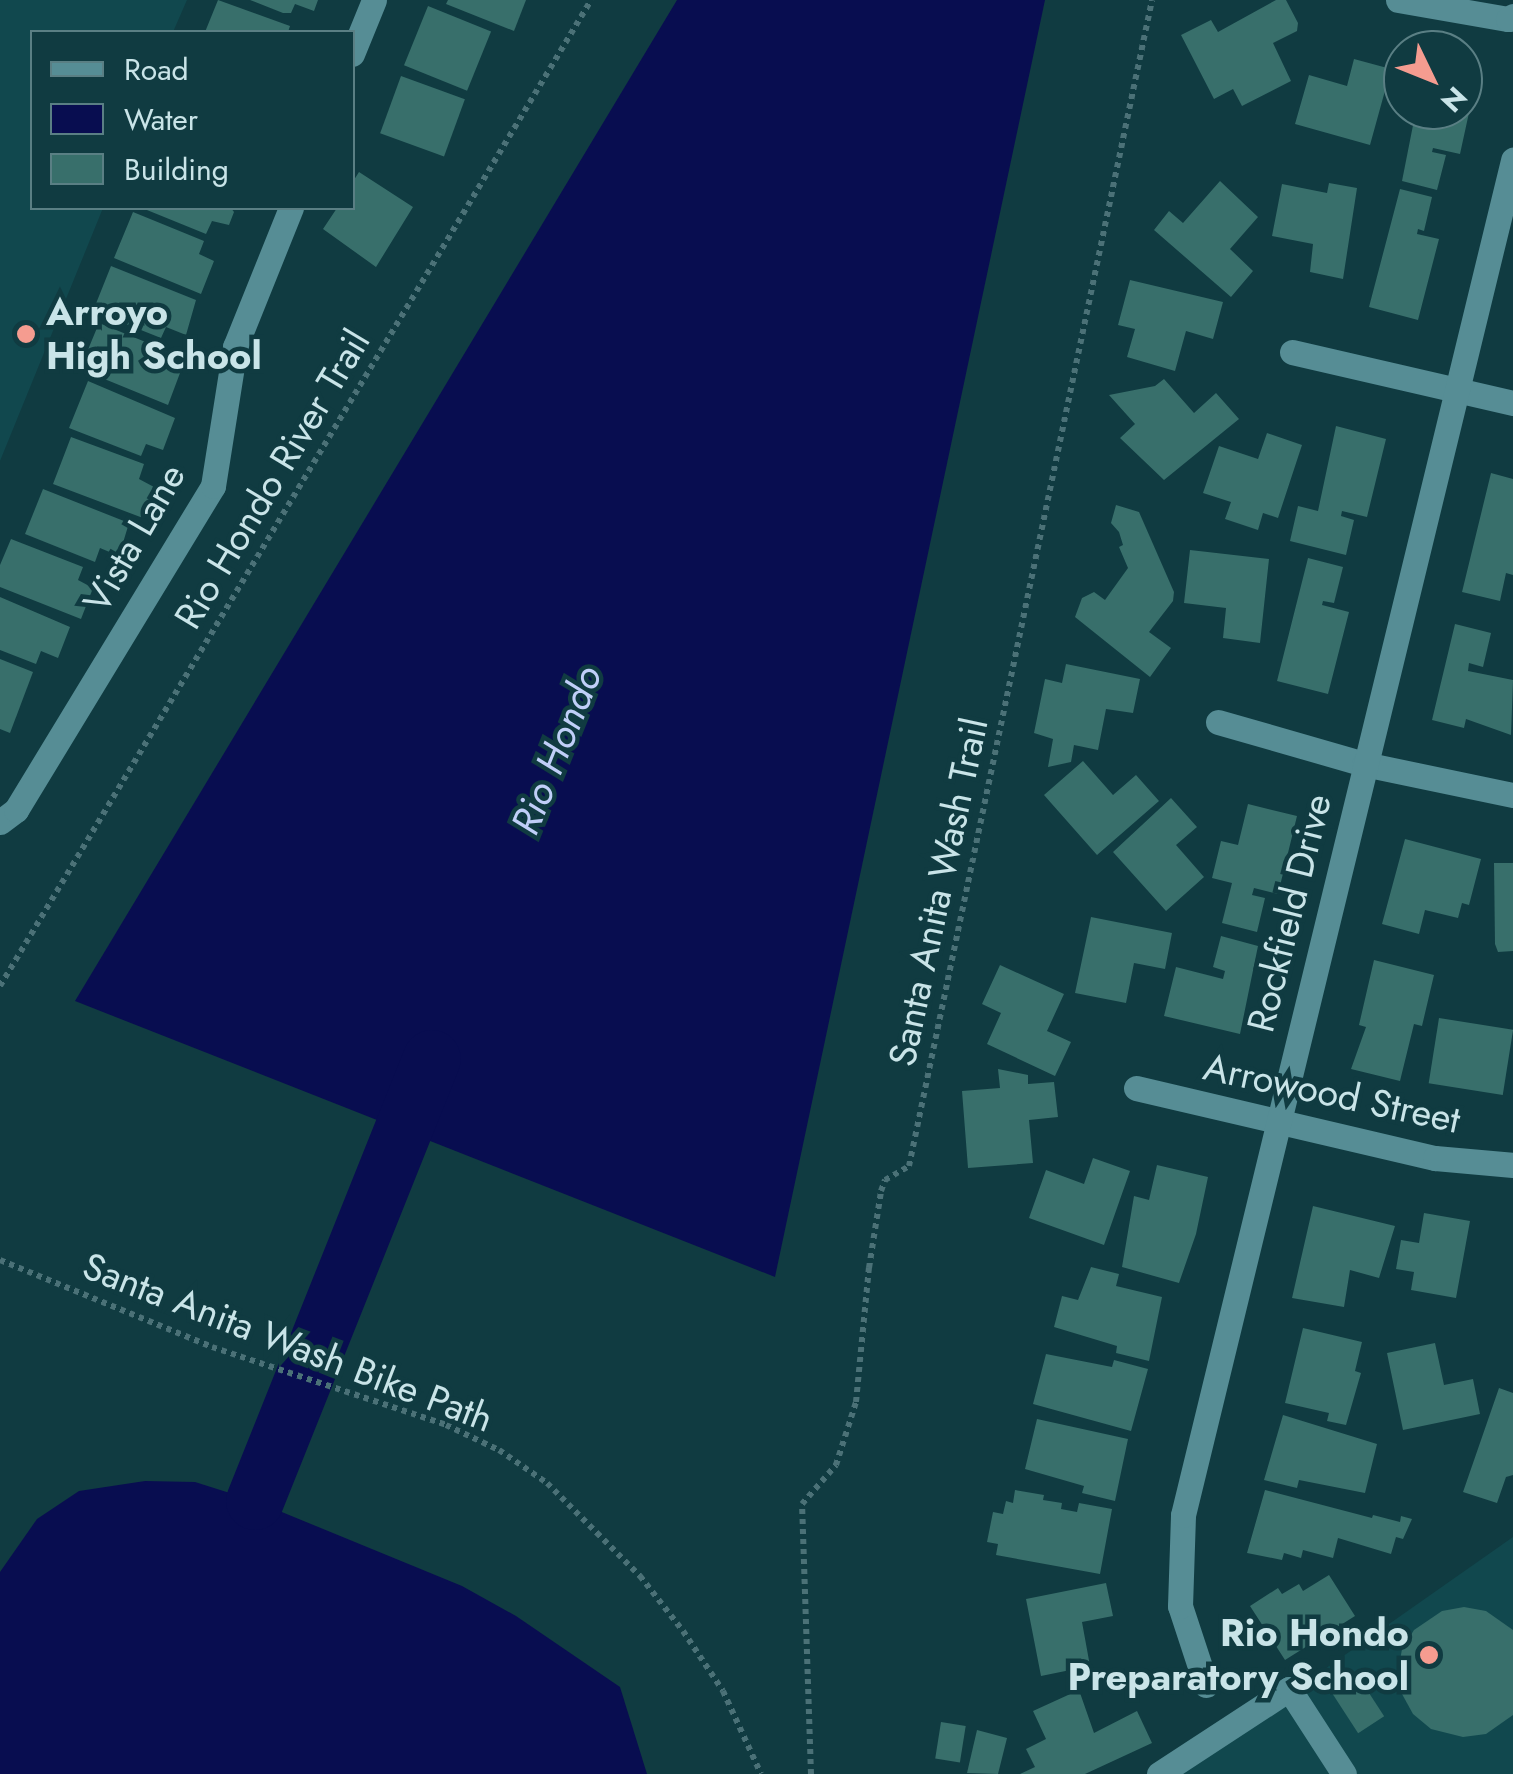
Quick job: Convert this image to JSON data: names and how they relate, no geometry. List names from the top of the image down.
{
  "streets": {
    "street": ["Vista Lane", "Rockfield Drive", "Arrowood Street"],
    "path": ["Rio Hondo River Trail", "Santa Anita Wash Trail", "Santa Anita Wash Bike Path"]
  },
  "crossings": [
    ["Rockfield Drive", "Arrowood Street"]
  ],
  "water": ["Rio Hondo"],
  "places": ["Arroyo High School", "Rio Hondo Preparatory School"],
  "legend": ["Road", "Water", "Building"],
  "north": "bottom right"
}
